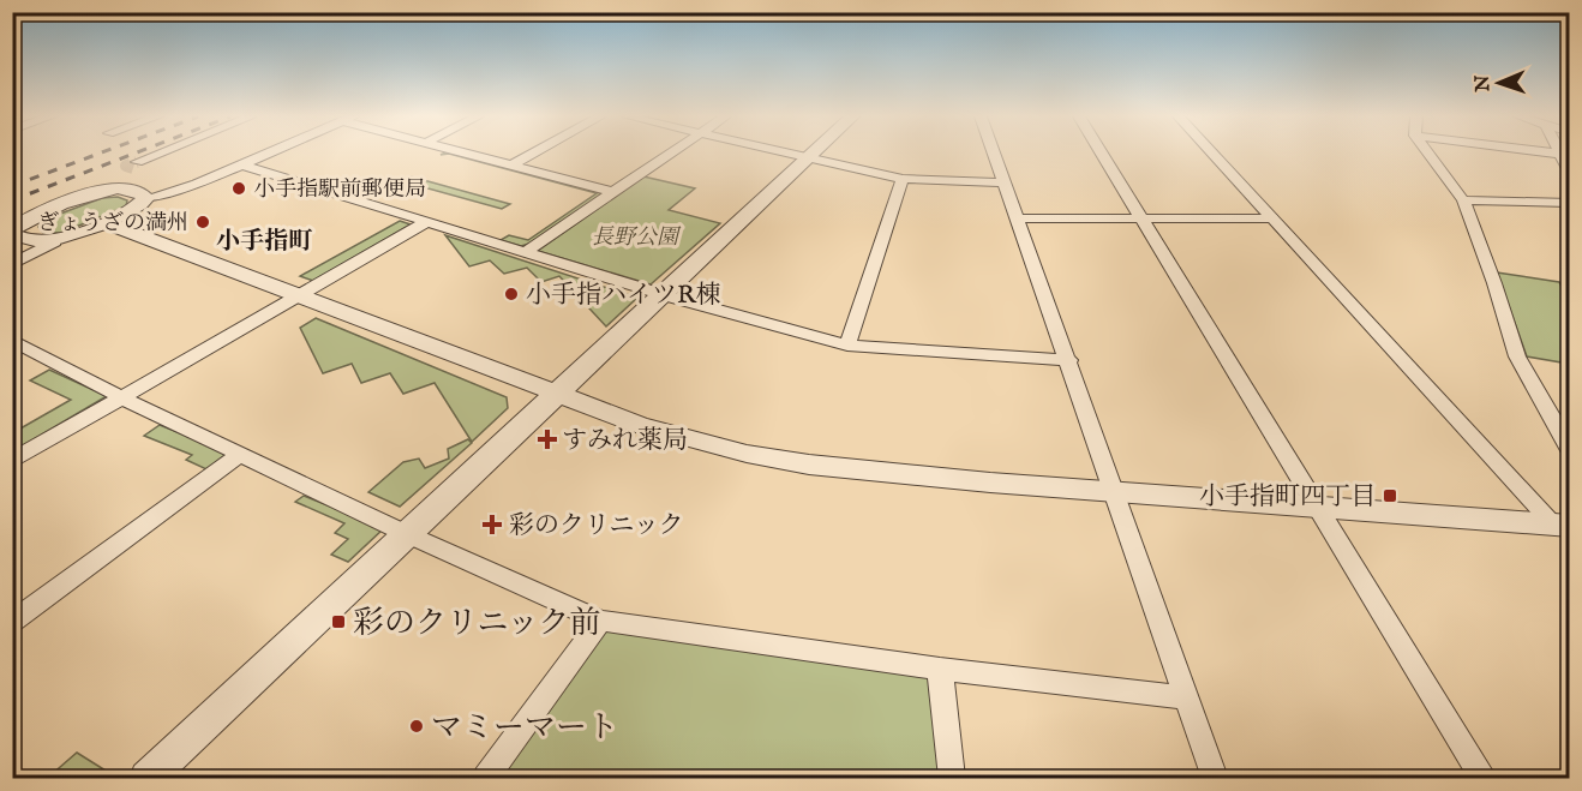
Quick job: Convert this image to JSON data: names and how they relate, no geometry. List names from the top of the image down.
{
  "districts": ["小手指町"],
  "parks": ["長野公園"],
  "places": {
    "other": [
      "小手指駅前郵便局",
      "ぎょうざの満州",
      "小手指ハイツR棟",
      "マミーマート"
    ],
    "health": ["すみれ薬局", "彩のクリニック"],
    "transit": ["小手指町四丁目", "彩のクリニック前"]
  },
  "north": "left"
}
